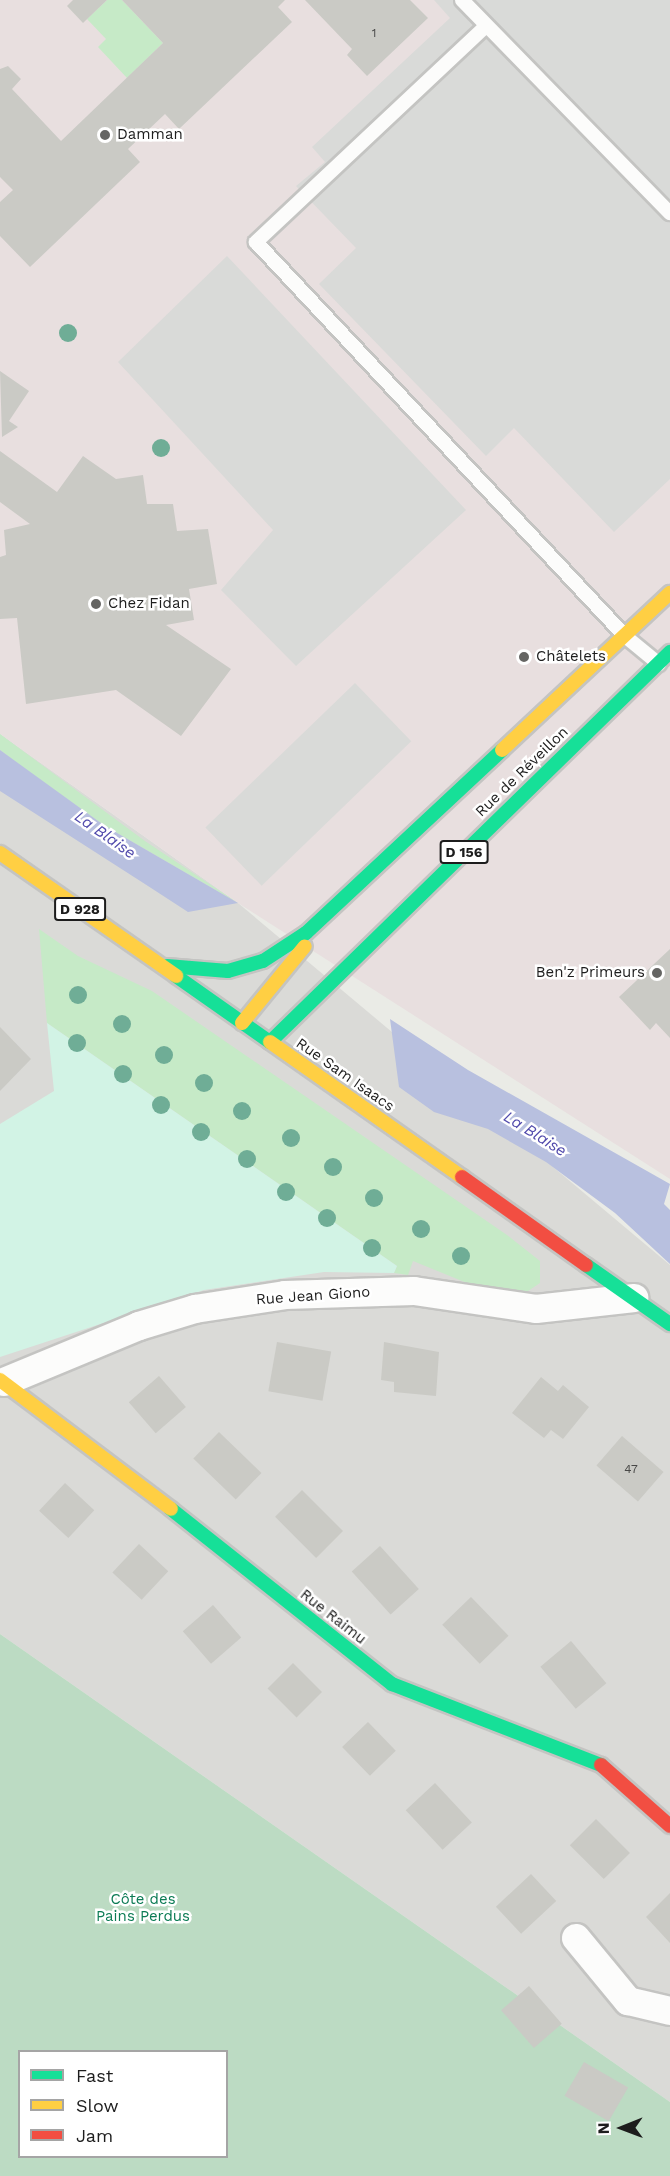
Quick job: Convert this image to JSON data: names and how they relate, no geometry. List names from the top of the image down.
{
  "streets": {
    "main road": [
      "Rue de Réveillon",
      "D 156",
      "D 928",
      "Rue Sam Isaacs",
      "Rue Raimu"
    ],
    "street": ["Rue Jean Giono"]
  },
  "crossings": [
    ["Rue de Réveillon", "Rue Sam Isaacs"],
    ["Rue Sam Isaacs", "Rue Jean Giono"],
    ["Rue Jean Giono", "Rue Raimu"]
  ],
  "water": ["La Blaise"],
  "parks": ["Côte des Pains Perdus"],
  "places": [
    "Damman",
    "Chez Fidan",
    "Châtelets",
    "Ben'z Primeurs"
  ],
  "house_numbers": ["1", "47"],
  "legend": ["Fast", "Slow", "Jam"],
  "north": "left"
}
